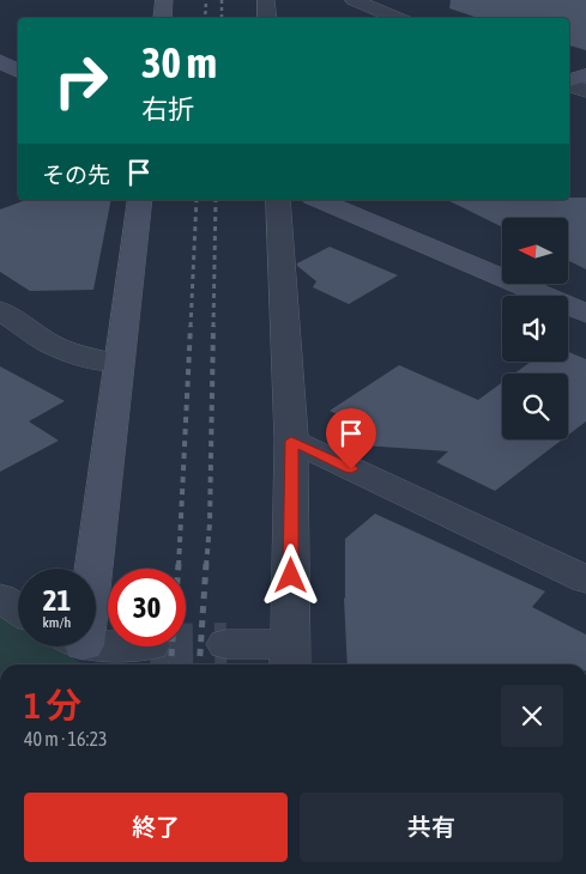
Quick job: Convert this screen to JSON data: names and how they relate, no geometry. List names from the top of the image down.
{
  "north": "left",
  "page": {
    "turn": ["30 m", "右折"],
    "then": "その先",
    "speed": "21 km/h",
    "limit": "30",
    "heading": ["1 分", "40 m · 16:23"],
    "buttons": ["終了", "共有"]
  }
}
